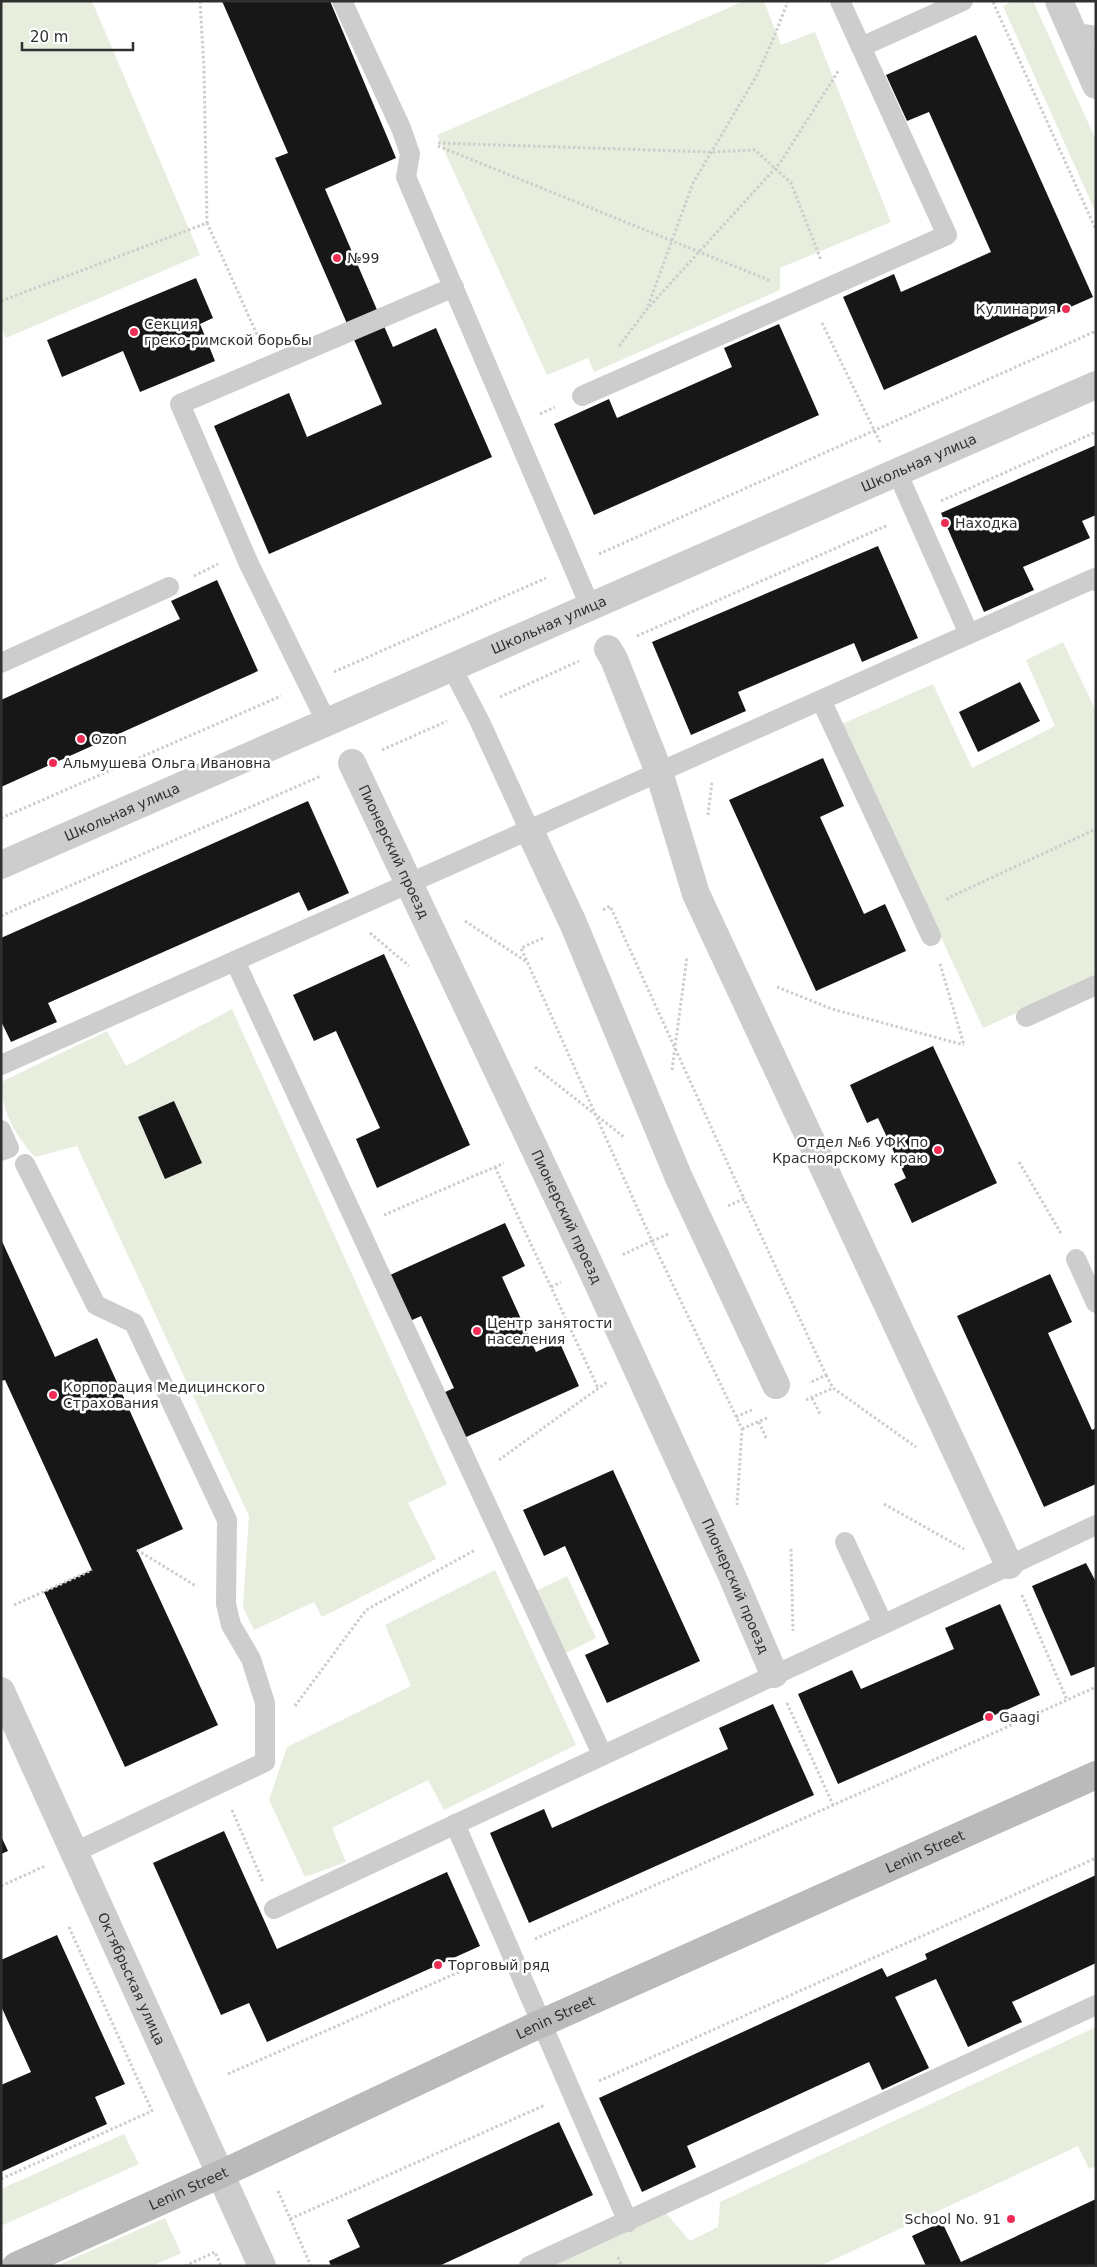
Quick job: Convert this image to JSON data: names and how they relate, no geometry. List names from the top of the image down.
{
  "streets": {
    "main road": ["Lenin Street"],
    "street": ["Школьная улица", "Пионерский проезд", "Октябрьская улица"]
  },
  "crossings": [
    ["Lenin Street", "Октябрьская улица"]
  ],
  "places": [
    "№99",
    "Кулинария",
    "Секция греко-римской борьбы",
    "Находка",
    "Ozon",
    "Альмушева Ольга Ивановна",
    "Отдел №6 УФК по Красноярскому краю",
    "Центр занятости населения",
    "Корпорация Медицинского Cтрахования",
    "Gaagi",
    "Торговый ряд",
    "School No. 91"
  ],
  "scale_bar": "20 m"
}
